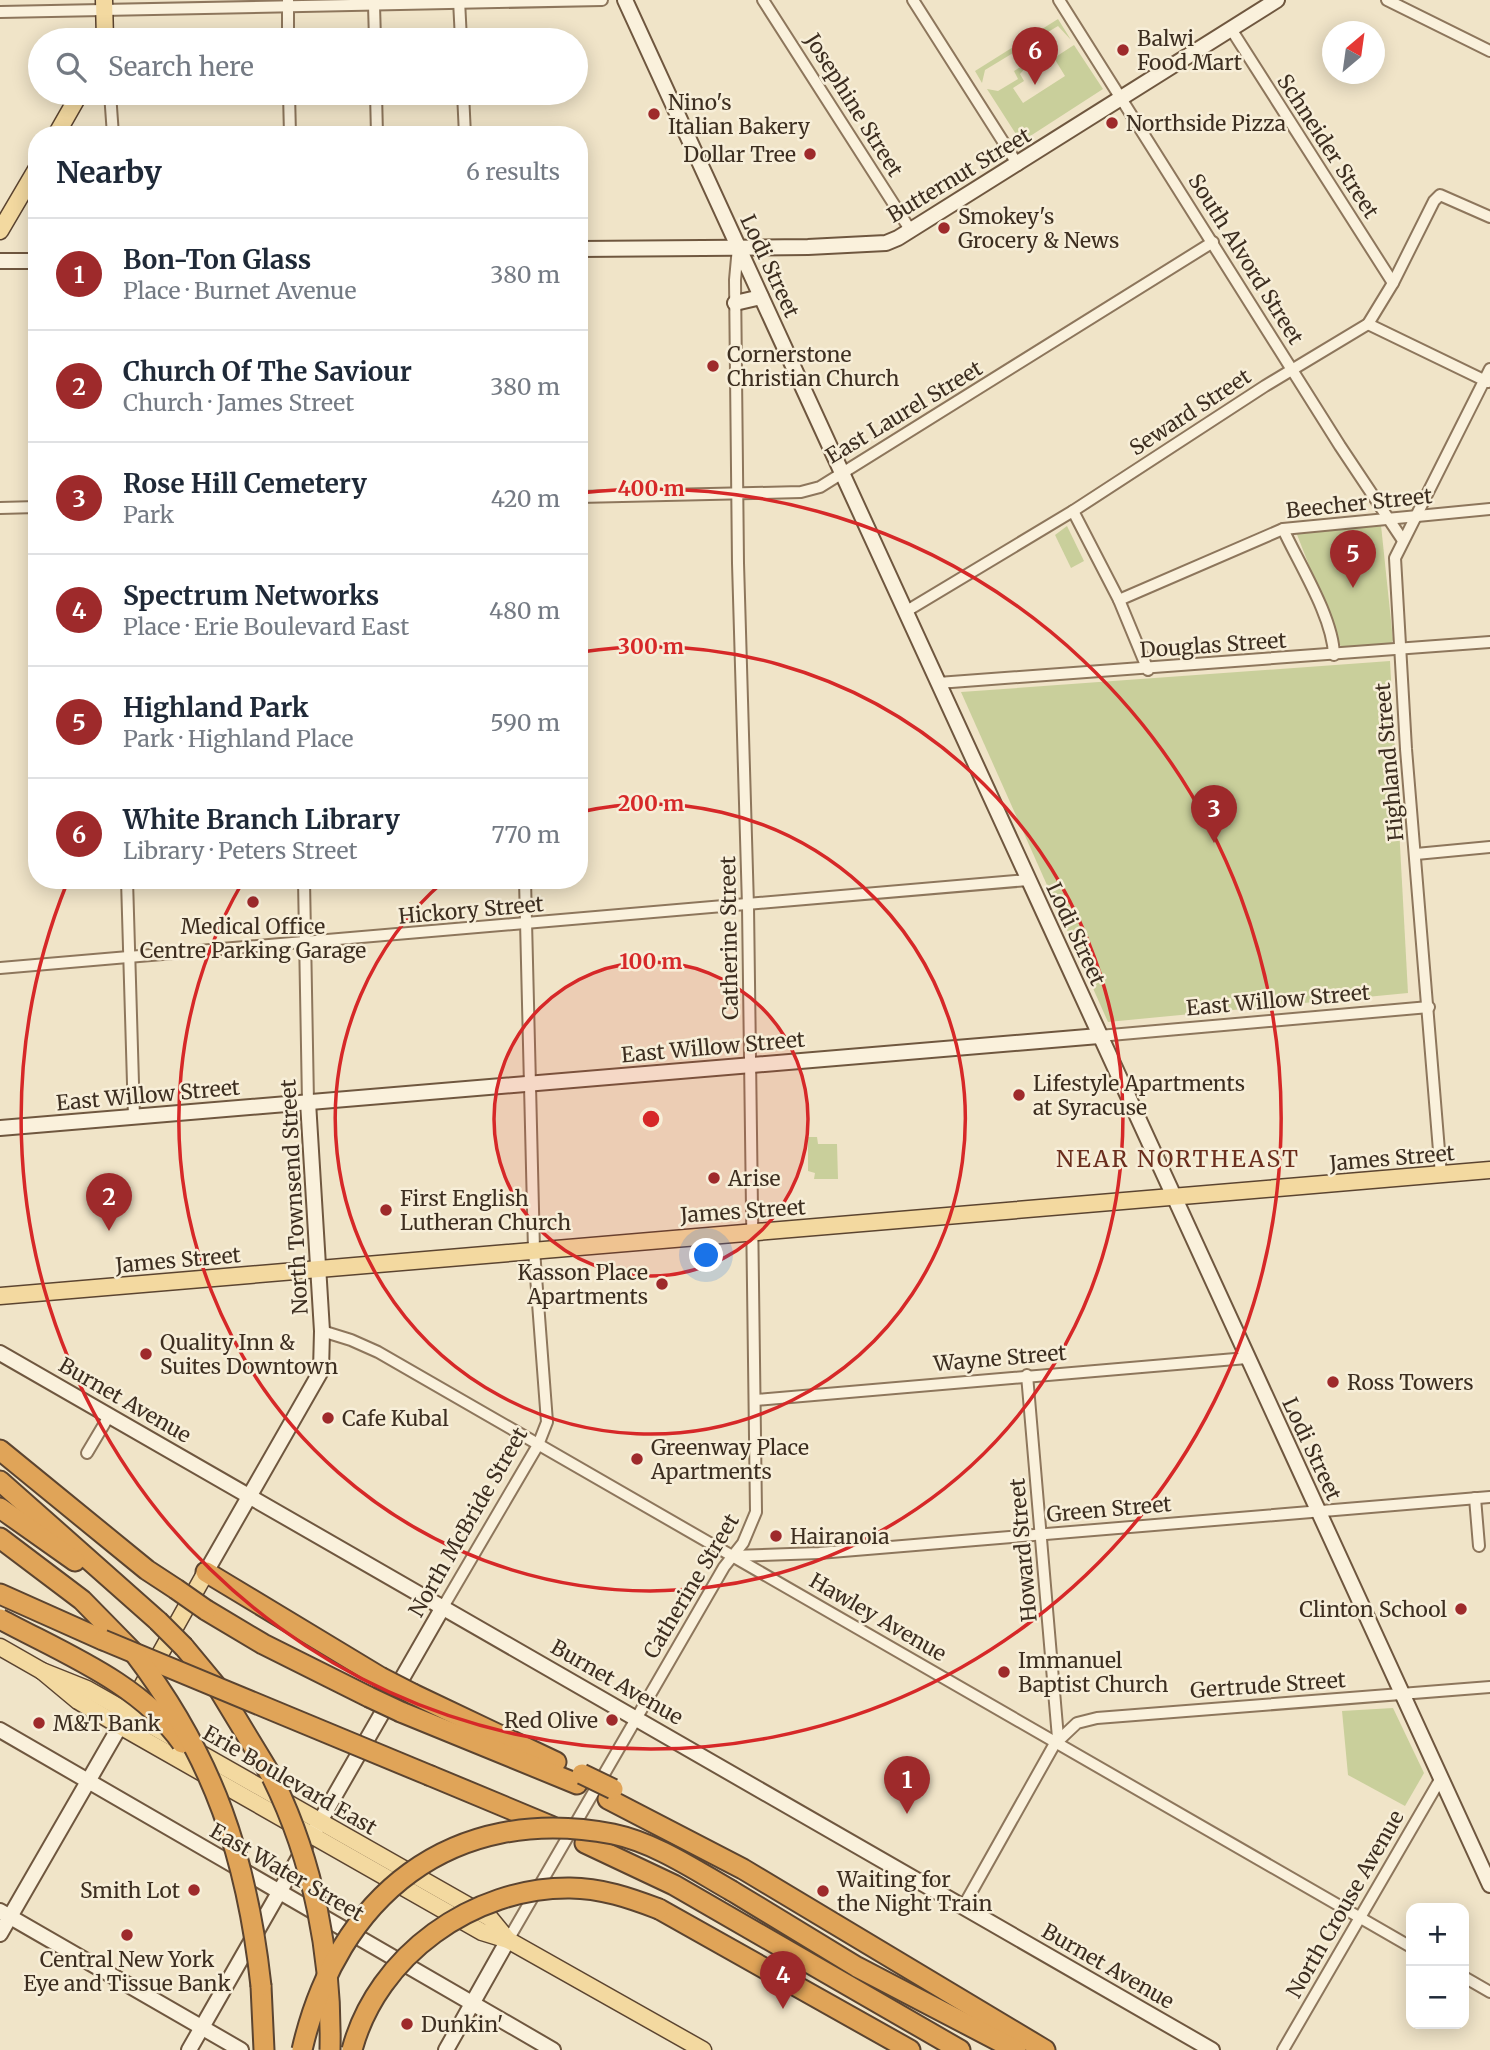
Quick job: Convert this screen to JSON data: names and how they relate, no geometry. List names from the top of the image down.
{
  "streets": {
    "main road": ["James Street", "North Townsend Street", "Erie Boulevard East"],
    "street": [
      "Josephine Street",
      "Schneider Street",
      "Butternut Street",
      "South Alvord Street",
      "Lodi Street",
      "East Laurel Street",
      "Seward Street",
      "Beecher Street",
      "Douglas Street",
      "Highland Street",
      "Hickory Street",
      "Catherine Street",
      "East Willow Street",
      "Wayne Street",
      "Burnet Avenue",
      "Green Street",
      "North McBride Street",
      "Howard Street",
      "Hawley Avenue",
      "Gertrude Street",
      "East Water Street",
      "North Crouse Avenue"
    ]
  },
  "crossings": [
    ["Josephine Street", "Butternut Street"],
    ["Schneider Street", "Butternut Street"],
    ["Schneider Street", "Seward Street"],
    ["Butternut Street", "South Alvord Street"],
    ["Butternut Street", "Lodi Street"],
    ["Butternut Street", "Catherine Street"],
    ["South Alvord Street", "East Laurel Street"],
    ["South Alvord Street", "Seward Street"],
    ["South Alvord Street", "Beecher Street"],
    ["South Alvord Street", "Highland Street"],
    ["Lodi Street", "East Laurel Street"],
    ["Lodi Street", "Seward Street"],
    ["Lodi Street", "Douglas Street"],
    ["Lodi Street", "Hickory Street"],
    ["Lodi Street", "Catherine Street"],
    ["Lodi Street", "East Willow Street"],
    ["Lodi Street", "James Street"],
    ["Lodi Street", "Wayne Street"],
    ["Lodi Street", "Green Street"],
    ["Lodi Street", "Gertrude Street"],
    ["Lodi Street", "North Crouse Avenue"],
    ["East Laurel Street", "Catherine Street"],
    ["Beecher Street", "Highland Street"],
    ["Douglas Street", "Highland Street"],
    ["Highland Street", "East Willow Street"],
    ["Highland Street", "James Street"],
    ["Hickory Street", "Catherine Street"],
    ["Hickory Street", "North Townsend Street"],
    ["Hickory Street", "North McBride Street"],
    ["Catherine Street", "East Willow Street"],
    ["Catherine Street", "James Street"],
    ["Catherine Street", "Wayne Street"],
    ["Catherine Street", "Burnet Avenue"],
    ["Catherine Street", "Green Street"],
    ["Catherine Street", "Hawley Avenue"],
    ["Catherine Street", "Erie Boulevard East"],
    ["East Willow Street", "North Townsend Street"],
    ["East Willow Street", "North McBride Street"],
    ["James Street", "North Townsend Street"],
    ["James Street", "North McBride Street"],
    ["North Townsend Street", "Burnet Avenue"],
    ["North Townsend Street", "Hawley Avenue"],
    ["North Townsend Street", "Erie Boulevard East"],
    ["Wayne Street", "Howard Street"],
    ["Burnet Avenue", "North McBride Street"],
    ["Green Street", "Howard Street"],
    ["Green Street", "Hawley Avenue"],
    ["North McBride Street", "Hawley Avenue"],
    ["North McBride Street", "Erie Boulevard East"],
    ["North McBride Street", "East Water Street"],
    ["Howard Street", "Hawley Avenue"],
    ["Howard Street", "Gertrude Street"],
    ["Hawley Avenue", "Gertrude Street"],
    ["Hawley Avenue", "North Crouse Avenue"]
  ],
  "districts": ["NEAR NORTHEAST"],
  "places": [
    "Balwi Food Mart",
    "Nino's Italian Bakery",
    "Northside Pizza",
    "Dollar Tree",
    "Smokey's Grocery & News",
    "Cornerstone Christian Church",
    "Medical Office Centre Parking Garage",
    "Lifestyle Apartments at Syracuse",
    "Arise",
    "First English Lutheran Church",
    "Kasson Place Apartments",
    "Quality Inn & Suites Downtown",
    "Ross Towers",
    "Cafe Kubal",
    "Greenway Place Apartments",
    "Hairanoia",
    "Clinton School",
    "Immanuel Baptist Church",
    "Red Olive",
    "M&T Bank",
    "Smith Lot",
    "Waiting for the Night Train",
    "Central New York Eye and Tissue Bank",
    "Dunkin'"
  ],
  "north": "top right",
  "page": {
    "pins": [
      "6",
      "5",
      "3",
      "2",
      "1",
      "4"
    ],
    "search": "Search here",
    "heading": ["Nearby", "6 results"],
    "list": [
      {
        "mark": "1",
        "name": "Bon-Ton Glass",
        "note": "Place · Burnet Avenue",
        "value": "380 m"
      },
      {
        "mark": "2",
        "name": "Church Of The Saviour",
        "note": "Church · James Street",
        "value": "380 m"
      },
      {
        "mark": "3",
        "name": "Rose Hill Cemetery",
        "note": "Park",
        "value": "420 m"
      },
      {
        "mark": "4",
        "name": "Spectrum Networks",
        "note": "Place · Erie Boulevard East",
        "value": "480 m"
      },
      {
        "mark": "5",
        "name": "Highland Park",
        "note": "Park · Highland Place",
        "value": "590 m"
      },
      {
        "mark": "6",
        "name": "White Branch Library",
        "note": "Library · Peters Street",
        "value": "770 m"
      }
    ],
    "map_buttons": ["+", "−"]
  },
  "rings": [
    "400 m",
    "300 m",
    "200 m",
    "100 m"
  ]
}
